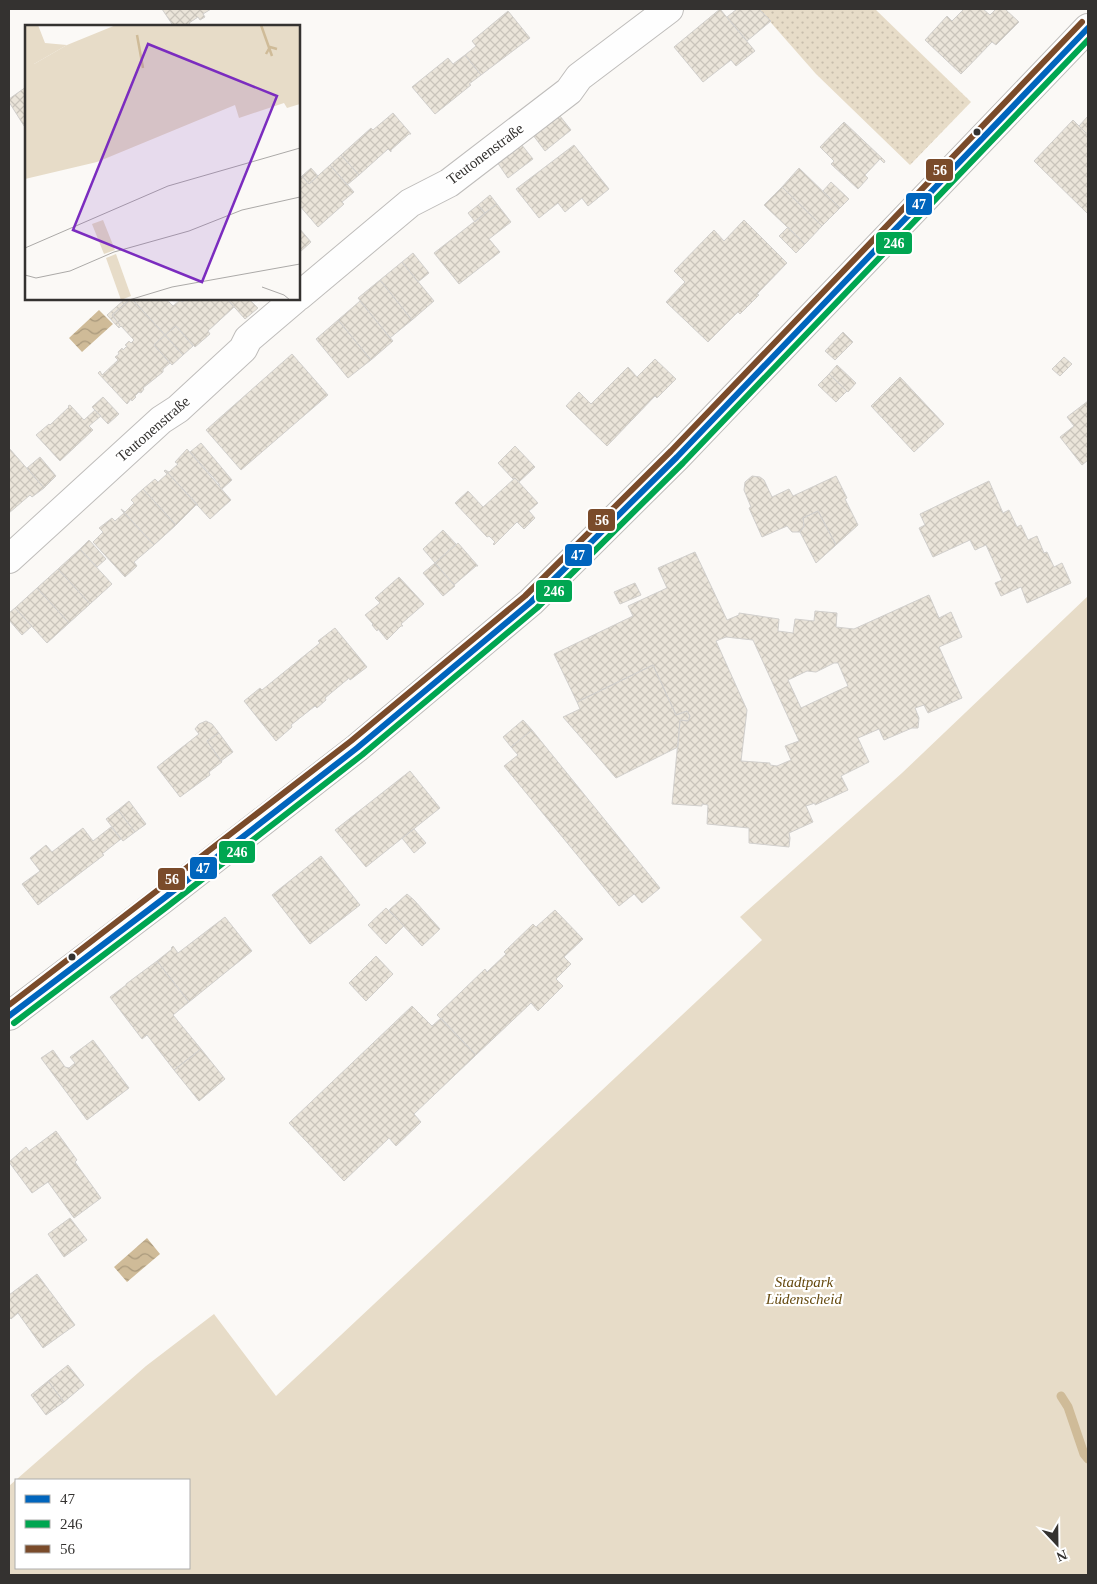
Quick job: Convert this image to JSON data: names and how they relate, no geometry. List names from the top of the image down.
{
  "streets": {
    "street": ["Teutonenstraße"]
  },
  "parks": ["Stadtpark Lüdenscheid"],
  "lines": ["transit line 56", "transit line 47", "transit line 246"],
  "legend": ["47", "246", "56"],
  "north": "bottom"
}
